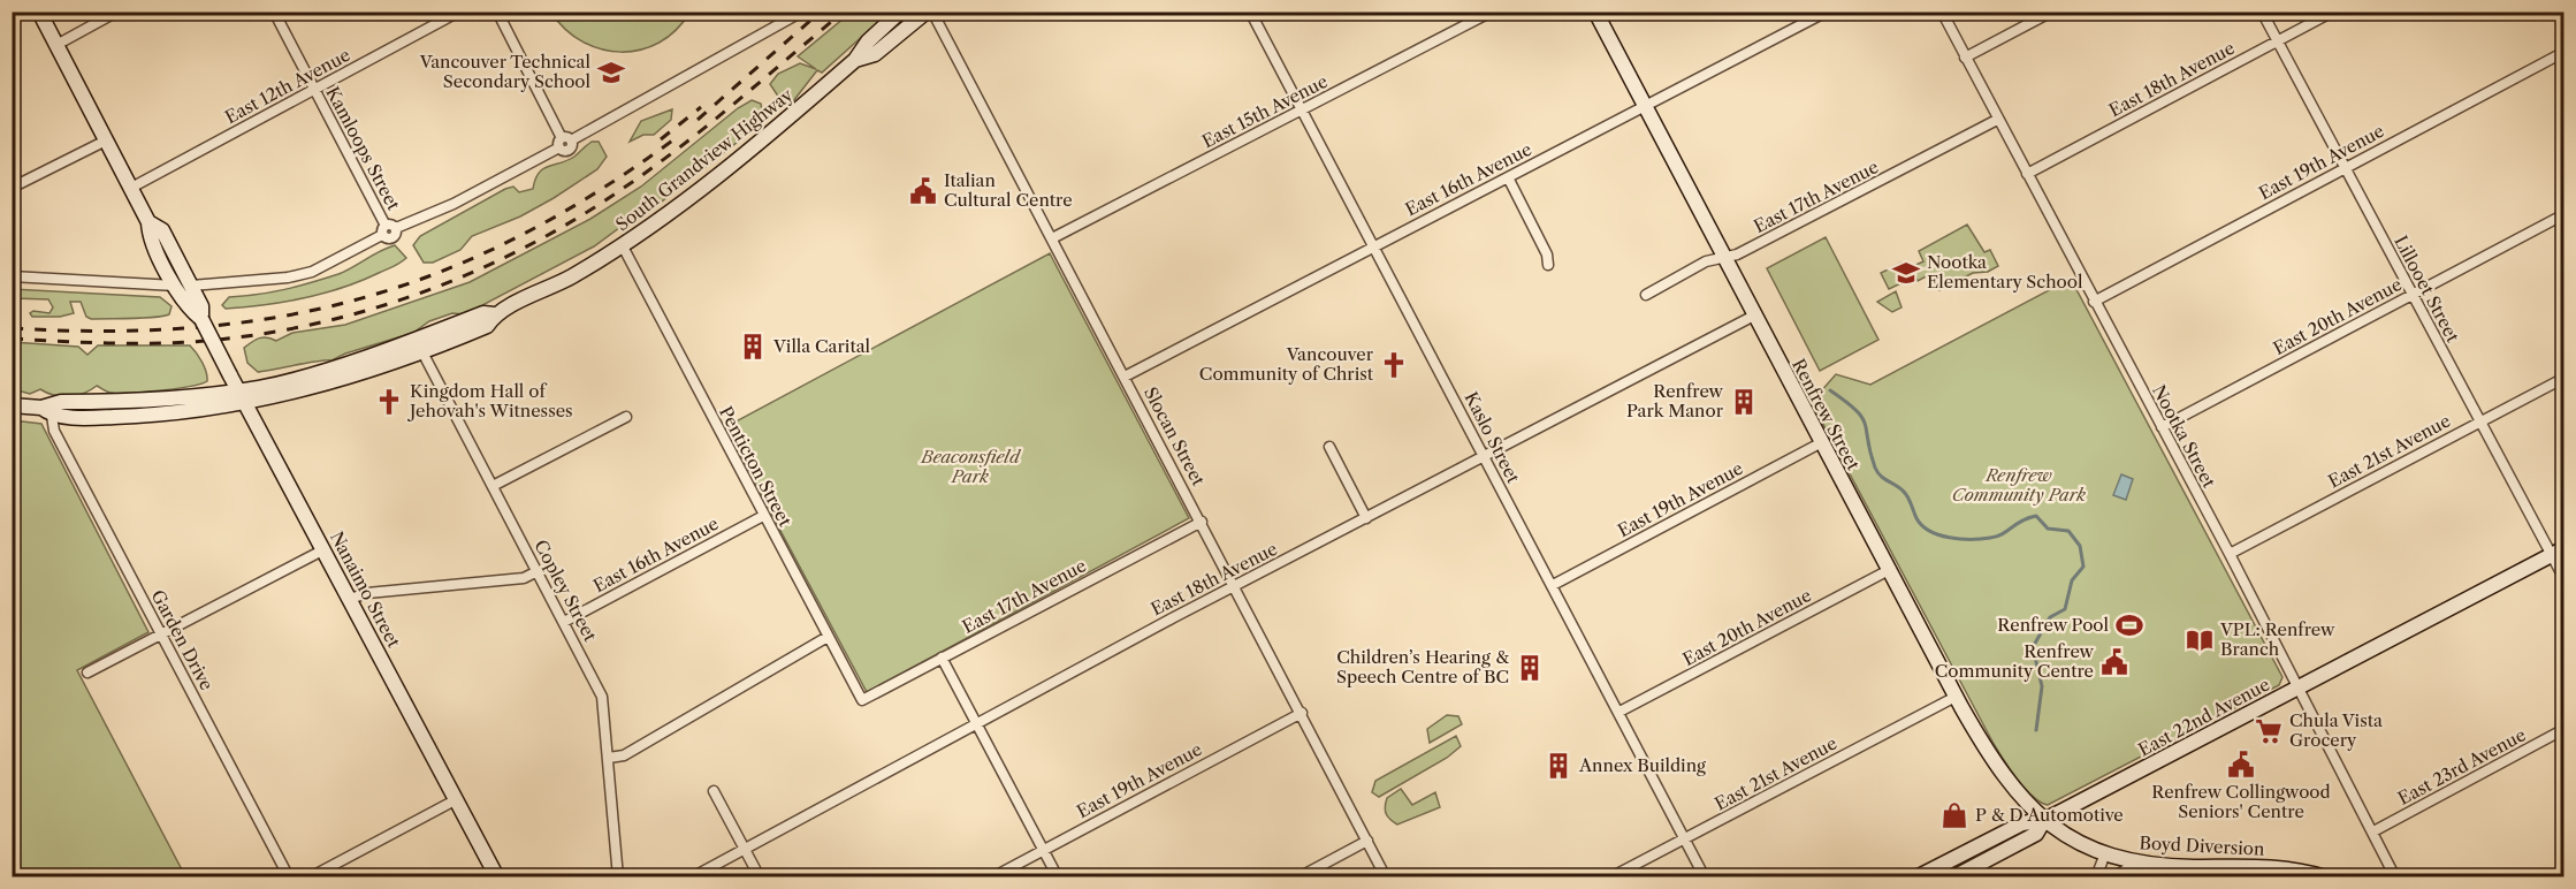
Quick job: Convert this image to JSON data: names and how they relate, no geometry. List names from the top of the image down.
{
  "streets": {
    "street": [
      "East 18th Avenue",
      "East 12th Avenue",
      "East 15th Avenue",
      "Kamloops Street",
      "South Grandview Highway",
      "East 19th Avenue",
      "East 16th Avenue",
      "East 17th Avenue",
      "Lillooet Street",
      "East 20th Avenue",
      "Renfrew Street",
      "Slocan Street",
      "Nootka Street",
      "Kaslo Street",
      "East 21st Avenue",
      "Penticton Street",
      "Nanaimo Street",
      "Copley Street",
      "Garden Drive",
      "East 22nd Avenue",
      "East 23rd Avenue",
      "Boyd Diversion"
    ]
  },
  "crossings": [
    ["East 18th Avenue", "Lillooet Street"],
    ["East 18th Avenue", "Renfrew Street"],
    ["East 18th Avenue", "Slocan Street"],
    ["East 18th Avenue", "Nootka Street"],
    ["East 18th Avenue", "Kaslo Street"],
    ["East 12th Avenue", "Kamloops Street"],
    ["East 12th Avenue", "Nanaimo Street"],
    ["East 15th Avenue", "Slocan Street"],
    ["East 15th Avenue", "Kaslo Street"],
    ["South Grandview Highway", "Penticton Street"],
    ["South Grandview Highway", "Nanaimo Street"],
    ["South Grandview Highway", "Copley Street"],
    ["South Grandview Highway", "Garden Drive"],
    ["East 19th Avenue", "Lillooet Street"],
    ["East 19th Avenue", "Renfrew Street"],
    ["East 19th Avenue", "Slocan Street"],
    ["East 19th Avenue", "Nootka Street"],
    ["East 19th Avenue", "Kaslo Street"],
    ["East 16th Avenue", "Renfrew Street"],
    ["East 16th Avenue", "Slocan Street"],
    ["East 16th Avenue", "Kaslo Street"],
    ["East 16th Avenue", "Penticton Street"],
    ["East 16th Avenue", "Copley Street"],
    ["East 17th Avenue", "Renfrew Street"],
    ["East 17th Avenue", "Slocan Street"],
    ["East 17th Avenue", "Nootka Street"],
    ["East 17th Avenue", "Penticton Street"],
    ["Lillooet Street", "East 20th Avenue"],
    ["Lillooet Street", "East 21st Avenue"],
    ["Lillooet Street", "East 22nd Avenue"],
    ["East 20th Avenue", "Renfrew Street"],
    ["East 20th Avenue", "Nootka Street"],
    ["East 20th Avenue", "Kaslo Street"],
    ["Renfrew Street", "East 21st Avenue"],
    ["Renfrew Street", "East 22nd Avenue"],
    ["Renfrew Street", "Boyd Diversion"],
    ["Nootka Street", "East 21st Avenue"],
    ["Nootka Street", "East 22nd Avenue"],
    ["Nootka Street", "East 23rd Avenue"],
    ["Kaslo Street", "East 21st Avenue"],
    ["East 22nd Avenue", "Boyd Diversion"]
  ],
  "parks": ["Beaconsfield Park", "Renfrew Community Park"],
  "places": {
    "school or university": ["Vancouver Technical Secondary School", "Nootka Elementary School"],
    "public building": ["Italian Cultural Centre", "Renfrew Community Centre", "Renfrew Collingwood Seniors' Centre"],
    "building": [
      "Villa Carital",
      "Renfrew Park Manor",
      "Children’s Hearing & Speech Centre of BC",
      "Annex Building"
    ],
    "church": ["Vancouver Community of Christ", "Kingdom Hall of Jehovah's Witnesses"],
    "sports": ["Renfrew Pool"],
    "library": ["VPL: Renfrew Branch"],
    "supermarket": ["Chula Vista Grocery"],
    "shop": ["P & D Automotive"]
  }
}
